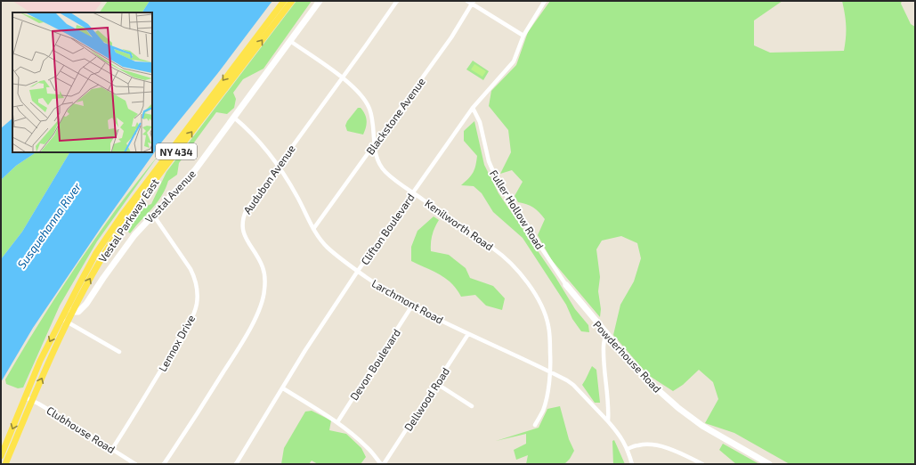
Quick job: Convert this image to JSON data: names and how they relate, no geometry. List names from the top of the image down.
{
  "streets": {
    "main road": ["NY 434", "Vestal Parkway East"],
    "street": [
      "Blackstone Avenue",
      "Audubon Avenue",
      "Vestal Avenue",
      "Fuller Hollow Road",
      "Kenilworth Road",
      "Clifton Boulevard",
      "Larchmont Road",
      "Lennox Drive",
      "Powderhouse Road",
      "Devon Boulevard",
      "Dellwood Road",
      "Clubhouse Road"
    ]
  },
  "crossings": [
    ["Blackstone Avenue", "Kenilworth Road"],
    ["Blackstone Avenue", "Larchmont Road"],
    ["Audubon Avenue", "Kenilworth Road"],
    ["Audubon Avenue", "Larchmont Road"],
    ["Vestal Avenue", "Vestal Parkway East"],
    ["Vestal Avenue", "Kenilworth Road"],
    ["Vestal Avenue", "Larchmont Road"],
    ["Vestal Avenue", "Lennox Drive"],
    ["Fuller Hollow Road", "Clifton Boulevard"],
    ["Fuller Hollow Road", "Powderhouse Road"],
    ["Vestal Parkway East", "Clubhouse Road"],
    ["Kenilworth Road", "Clifton Boulevard"],
    ["Kenilworth Road", "Larchmont Road"],
    ["Clifton Boulevard", "Larchmont Road"],
    ["Larchmont Road", "Devon Boulevard"],
    ["Larchmont Road", "Dellwood Road"],
    ["Lennox Drive", "Clubhouse Road"]
  ],
  "water": ["Susquehanna River"]
}
